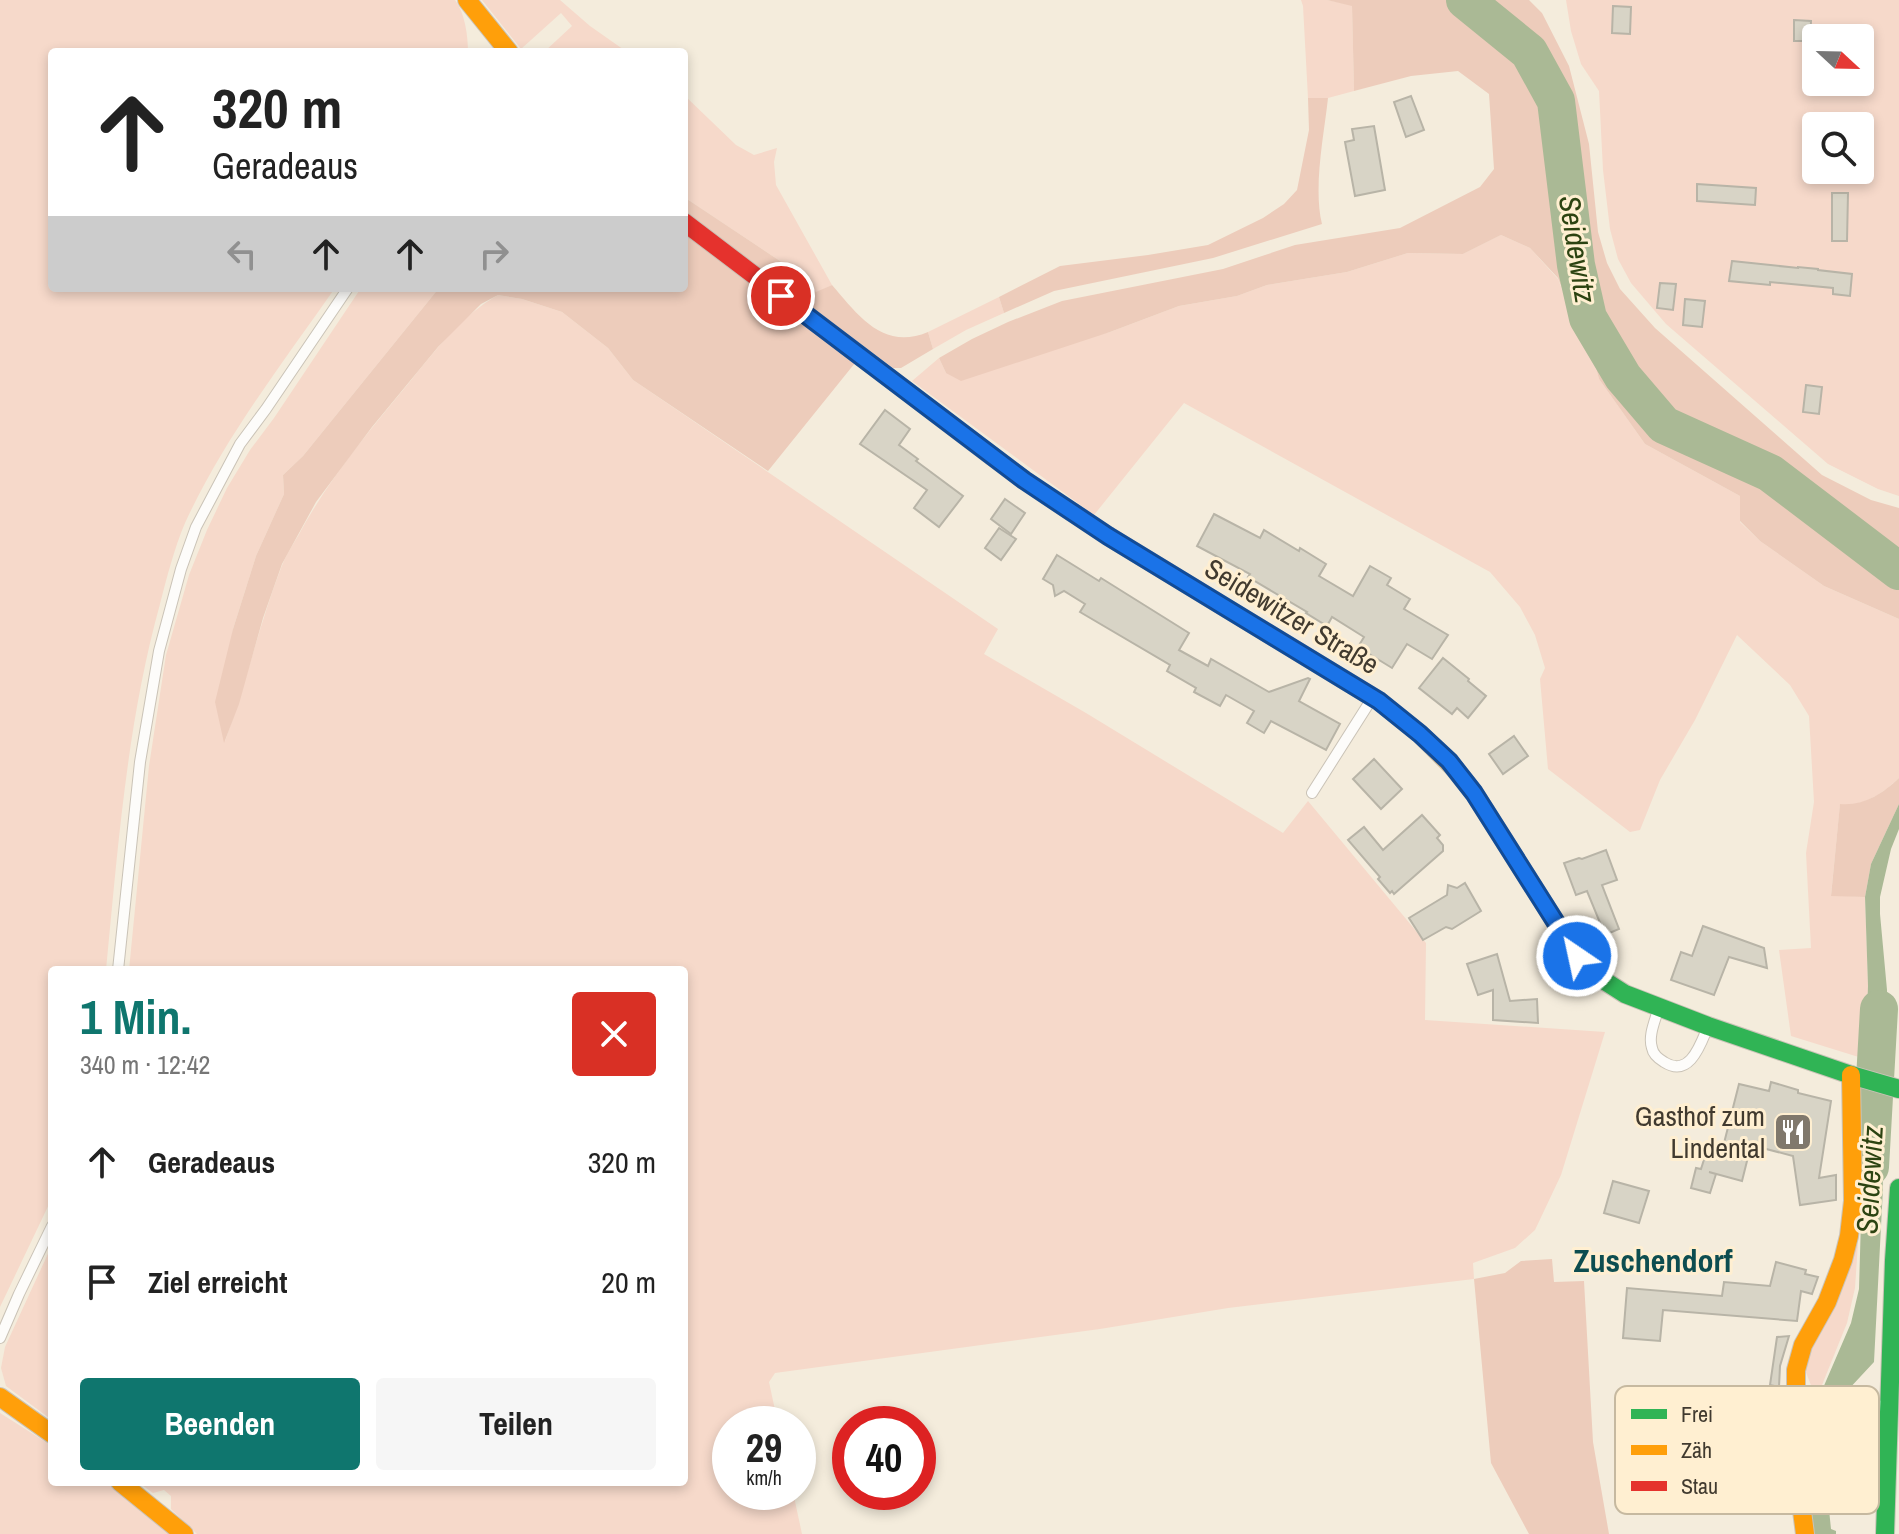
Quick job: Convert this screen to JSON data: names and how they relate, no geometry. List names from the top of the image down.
{
  "streets": {
    "street": ["Seidewitzer Straße"]
  },
  "districts": ["Zuschendorf"],
  "water": ["Seidewitz"],
  "places": {
    "restaurant": ["Gasthof zum Lindental"]
  },
  "legend": ["Frei", "Zäh", "Stau"],
  "north": "right",
  "page": {
    "turn": ["320 m", "Geradeaus"],
    "heading": ["1 Min.", "340 m · 12:42"],
    "list": [
      {
        "name": "Geradeaus",
        "value": "320 m"
      },
      {
        "name": "Ziel erreicht",
        "value": "20 m"
      }
    ],
    "buttons": ["Beenden", "Teilen"],
    "speed": "29 km/h",
    "limit": "40"
  }
}
